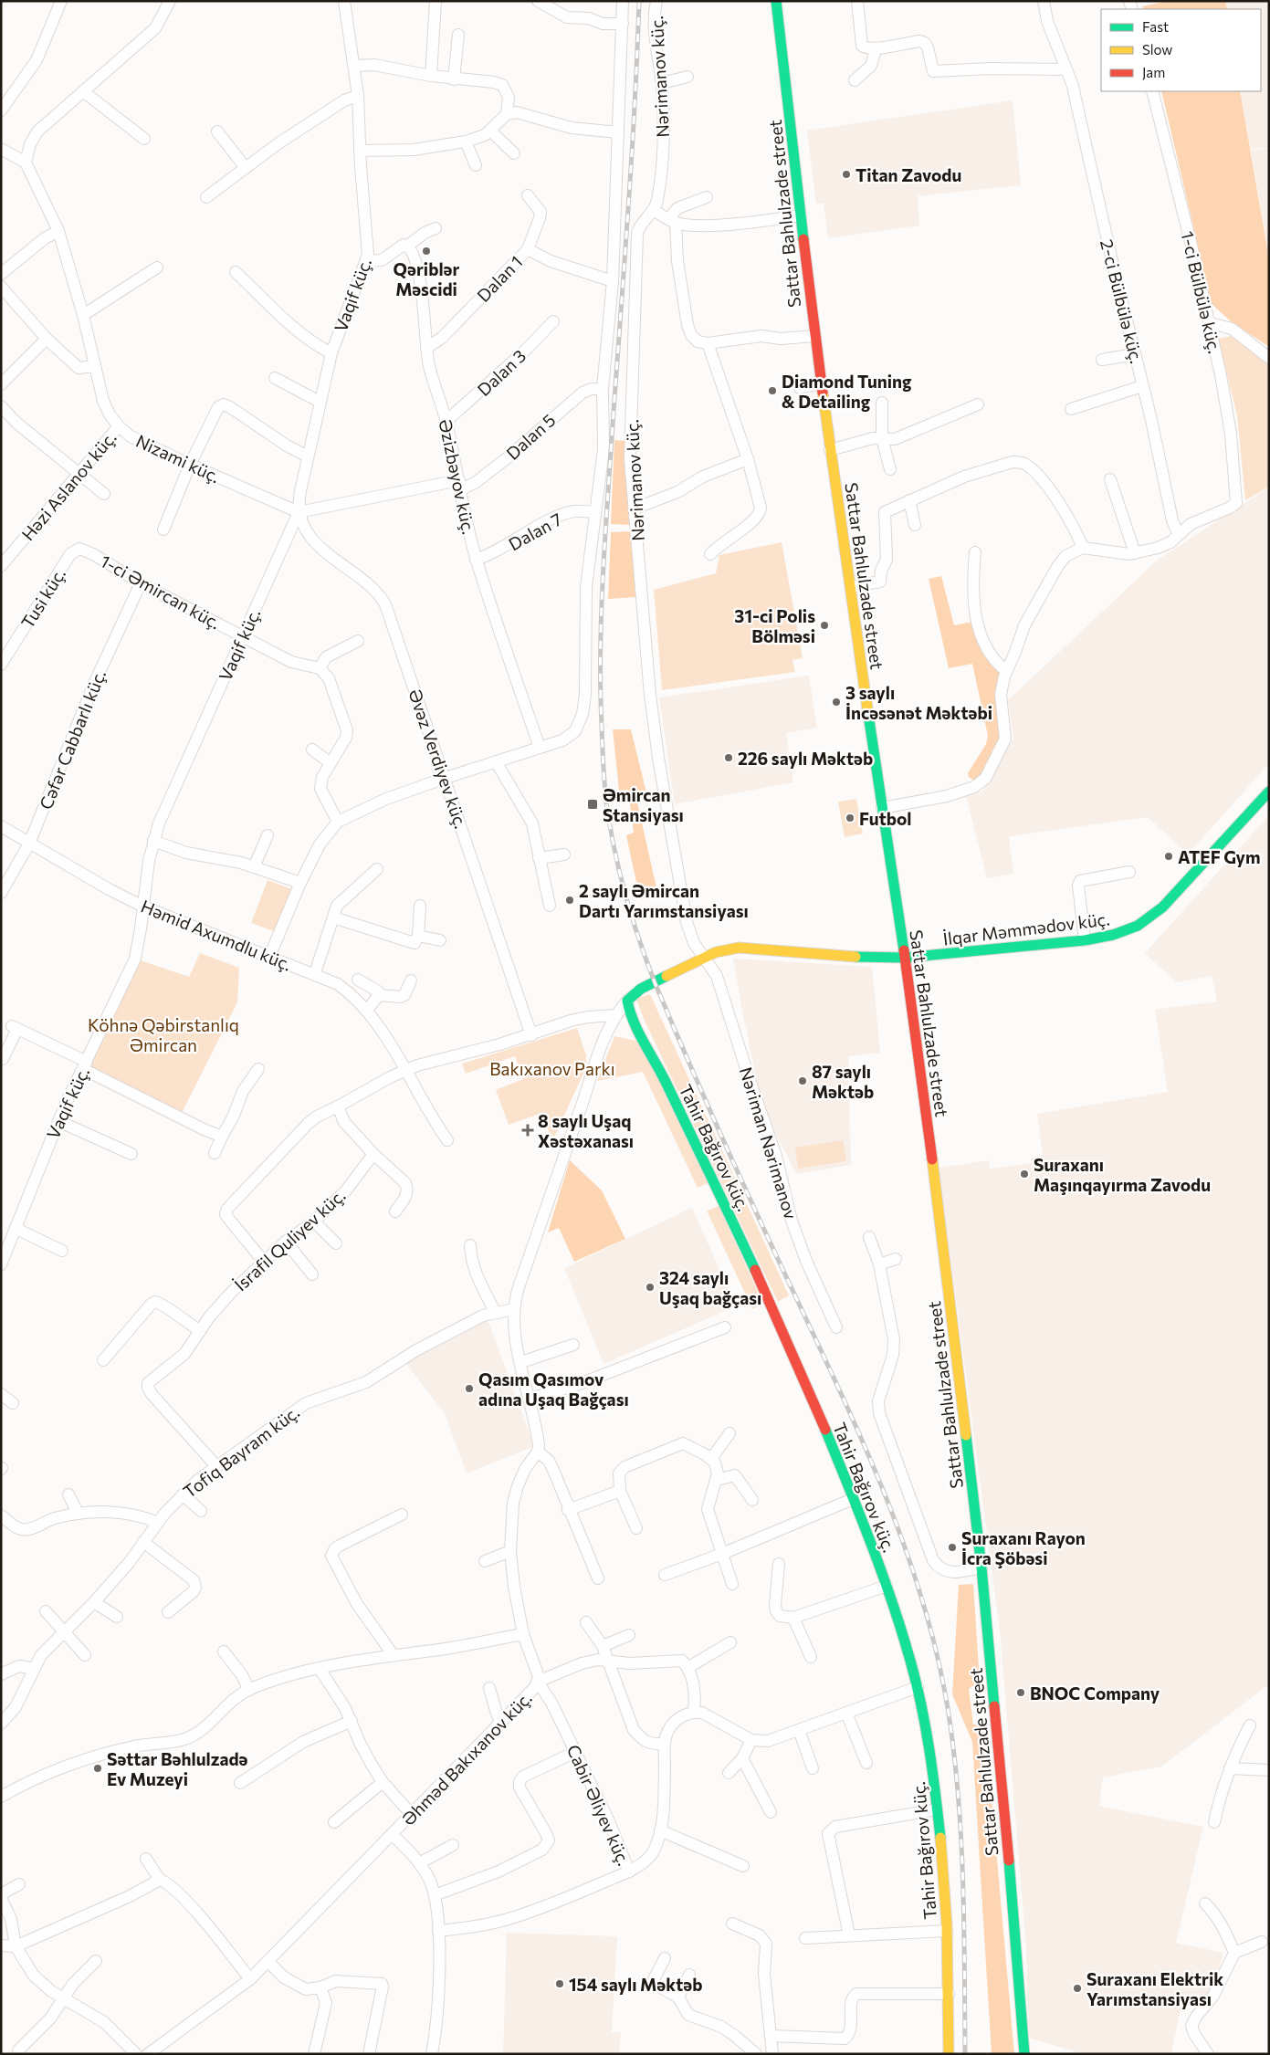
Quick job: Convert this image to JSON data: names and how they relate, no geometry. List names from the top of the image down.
{
  "streets": {
    "main road": ["Sattar Bahlulzade street", "İlqar Məmmədov küç.", "Tahir Bağırov küç."],
    "street": [
      "Nərimanov küç.",
      "Dalan 1",
      "1-ci Bülbülə küç.",
      "Vaqif küç.",
      "2-ci Bülbülə küç.",
      "Dalan 3",
      "Dalan 5",
      "Nizami küç.",
      "Əzizbəyov küç.",
      "Həzi Aslanov küç.",
      "Dalan 7",
      "1-ci Əmircan küç.",
      "Tusi küç.",
      "Cəfər Cabbarlı küç.",
      "Əvəz Verdiyev küç.",
      "Həmid Axumdlu küç.",
      "Nəriman Nərimanov",
      "İsrafil Quliyev küç.",
      "Tofiq Bayram küç.",
      "Əhməd Bakıxanov küç.",
      "Cabir Əliyev küç."
    ]
  },
  "crossings": [
    ["Nərimanov küç.", "Dalan 5"],
    ["Nərimanov küç.", "Əzizbəyov küç."],
    ["Nərimanov küç.", "Dalan 7"],
    ["Nərimanov küç.", "İlqar Məmmədov küç."],
    ["Nərimanov küç.", "Nəriman Nərimanov"],
    ["Sattar Bahlulzade street", "İlqar Məmmədov küç."],
    ["Dalan 1", "Əzizbəyov küç."],
    ["1-ci Bülbülə küç.", "2-ci Bülbülə küç."],
    ["Vaqif küç.", "Nizami küç."],
    ["Vaqif küç.", "1-ci Əmircan küç."],
    ["Vaqif küç.", "Əvəz Verdiyev küç."],
    ["Vaqif küç.", "Həmid Axumdlu küç."],
    ["Dalan 3", "Əzizbəyov küç."],
    ["Dalan 5", "Əzizbəyov küç."],
    ["Nizami küç.", "Həzi Aslanov küç."],
    ["Nizami küç.", "Əvəz Verdiyev küç."],
    ["Əzizbəyov küç.", "Dalan 7"],
    ["1-ci Əmircan küç.", "Tusi küç."],
    ["1-ci Əmircan küç.", "Cəfər Cabbarlı küç."],
    ["Cəfər Cabbarlı küç.", "Həmid Axumdlu küç."],
    ["İlqar Məmmədov küç.", "Nəriman Nərimanov"],
    ["İlqar Məmmədov küç.", "Tahir Bağırov küç."],
    ["İsrafil Quliyev küç.", "Tofiq Bayram küç."],
    ["Əhməd Bakıxanov küç.", "Cabir Əliyev küç."]
  ],
  "parks": ["Köhnə Qəbirstanlıq Əmircan", "Bakıxanov Parkı"],
  "places": {
    "other": [
      "Titan Zavodu",
      "Qəriblər Məscidi",
      "Diamond Tuning & Detailing",
      "31-ci Polis Bölməsi",
      "3 saylı İncəsənət Məktəbi",
      "226 saylı Məktəb",
      "Futbol",
      "ATEF Gym",
      "2 saylı Əmircan Dartı Yarımstansiyası",
      "87 saylı Məktəb",
      "Suraxanı Maşınqayırma Zavodu",
      "324 saylı Uşaq bağçası",
      "Qasım Qasımov adına Uşaq Bağçası",
      "Suraxanı Rayon İcra Şöbəsi",
      "BNOC Company",
      "Səttar Bəhlulzadə Ev Muzeyi",
      "154 saylı Məktəb",
      "Suraxanı Elektrik Yarımstansiyası"
    ],
    "transit": ["Əmircan Stansiyası"],
    "health": ["8 saylı Uşaq Xəstəxanası"]
  },
  "legend": ["Fast", "Slow", "Jam"]
}
